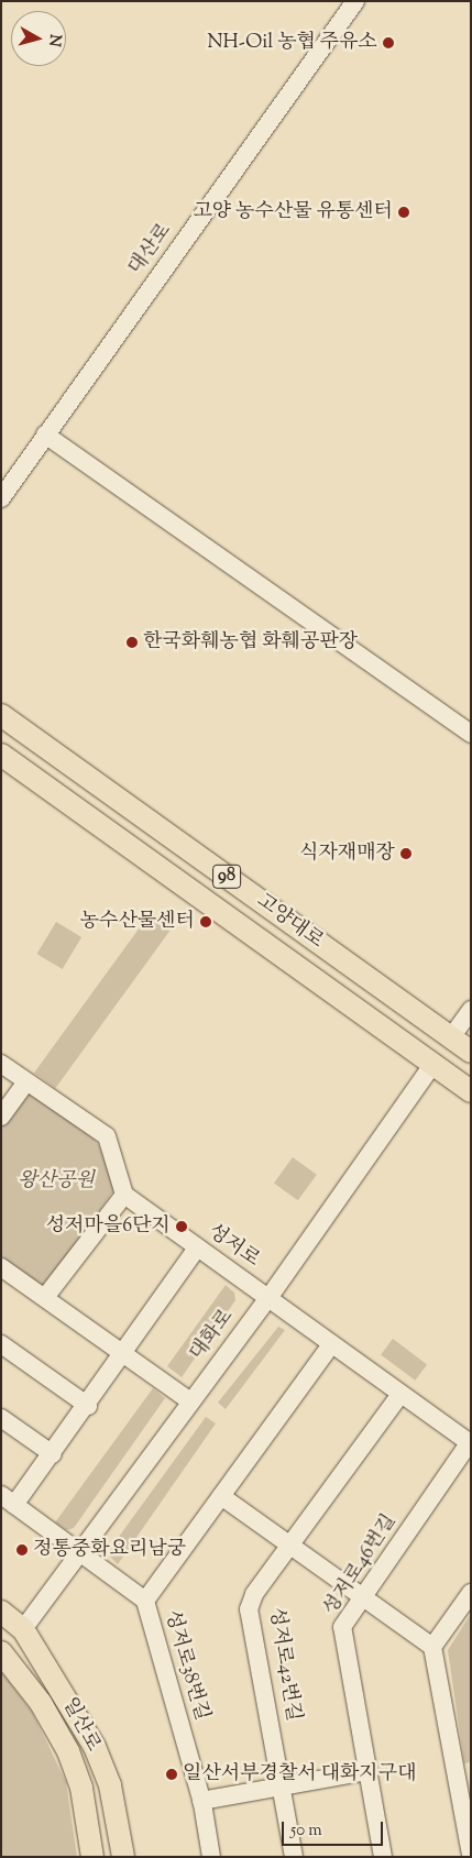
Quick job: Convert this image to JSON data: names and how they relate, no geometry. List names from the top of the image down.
{
  "streets": {
    "main road": ["98", "고양대로", "일산로"],
    "street": [
      "대산로",
      "성저로",
      "대화로",
      "성저로46번길",
      "성저로42번길",
      "성저로38번길"
    ]
  },
  "crossings": [
    ["고양대로", "대화로"],
    ["성저로", "대화로"],
    ["성저로", "성저로46번길"],
    ["성저로", "성저로42번길"],
    ["성저로", "성저로38번길"],
    ["대화로", "일산로"]
  ],
  "parks": ["왕산공원"],
  "places": [
    "NH-Oil 농협 주유소",
    "고양 농수산물 유통센터",
    "한국화훼농협 화훼공판장",
    "식자재매장",
    "농수산물센터",
    "성저마을6단지",
    "정통중화요리남궁",
    "일산서부경찰서 대화지구대"
  ],
  "scale_bar": "50 m",
  "north": "right"
}
